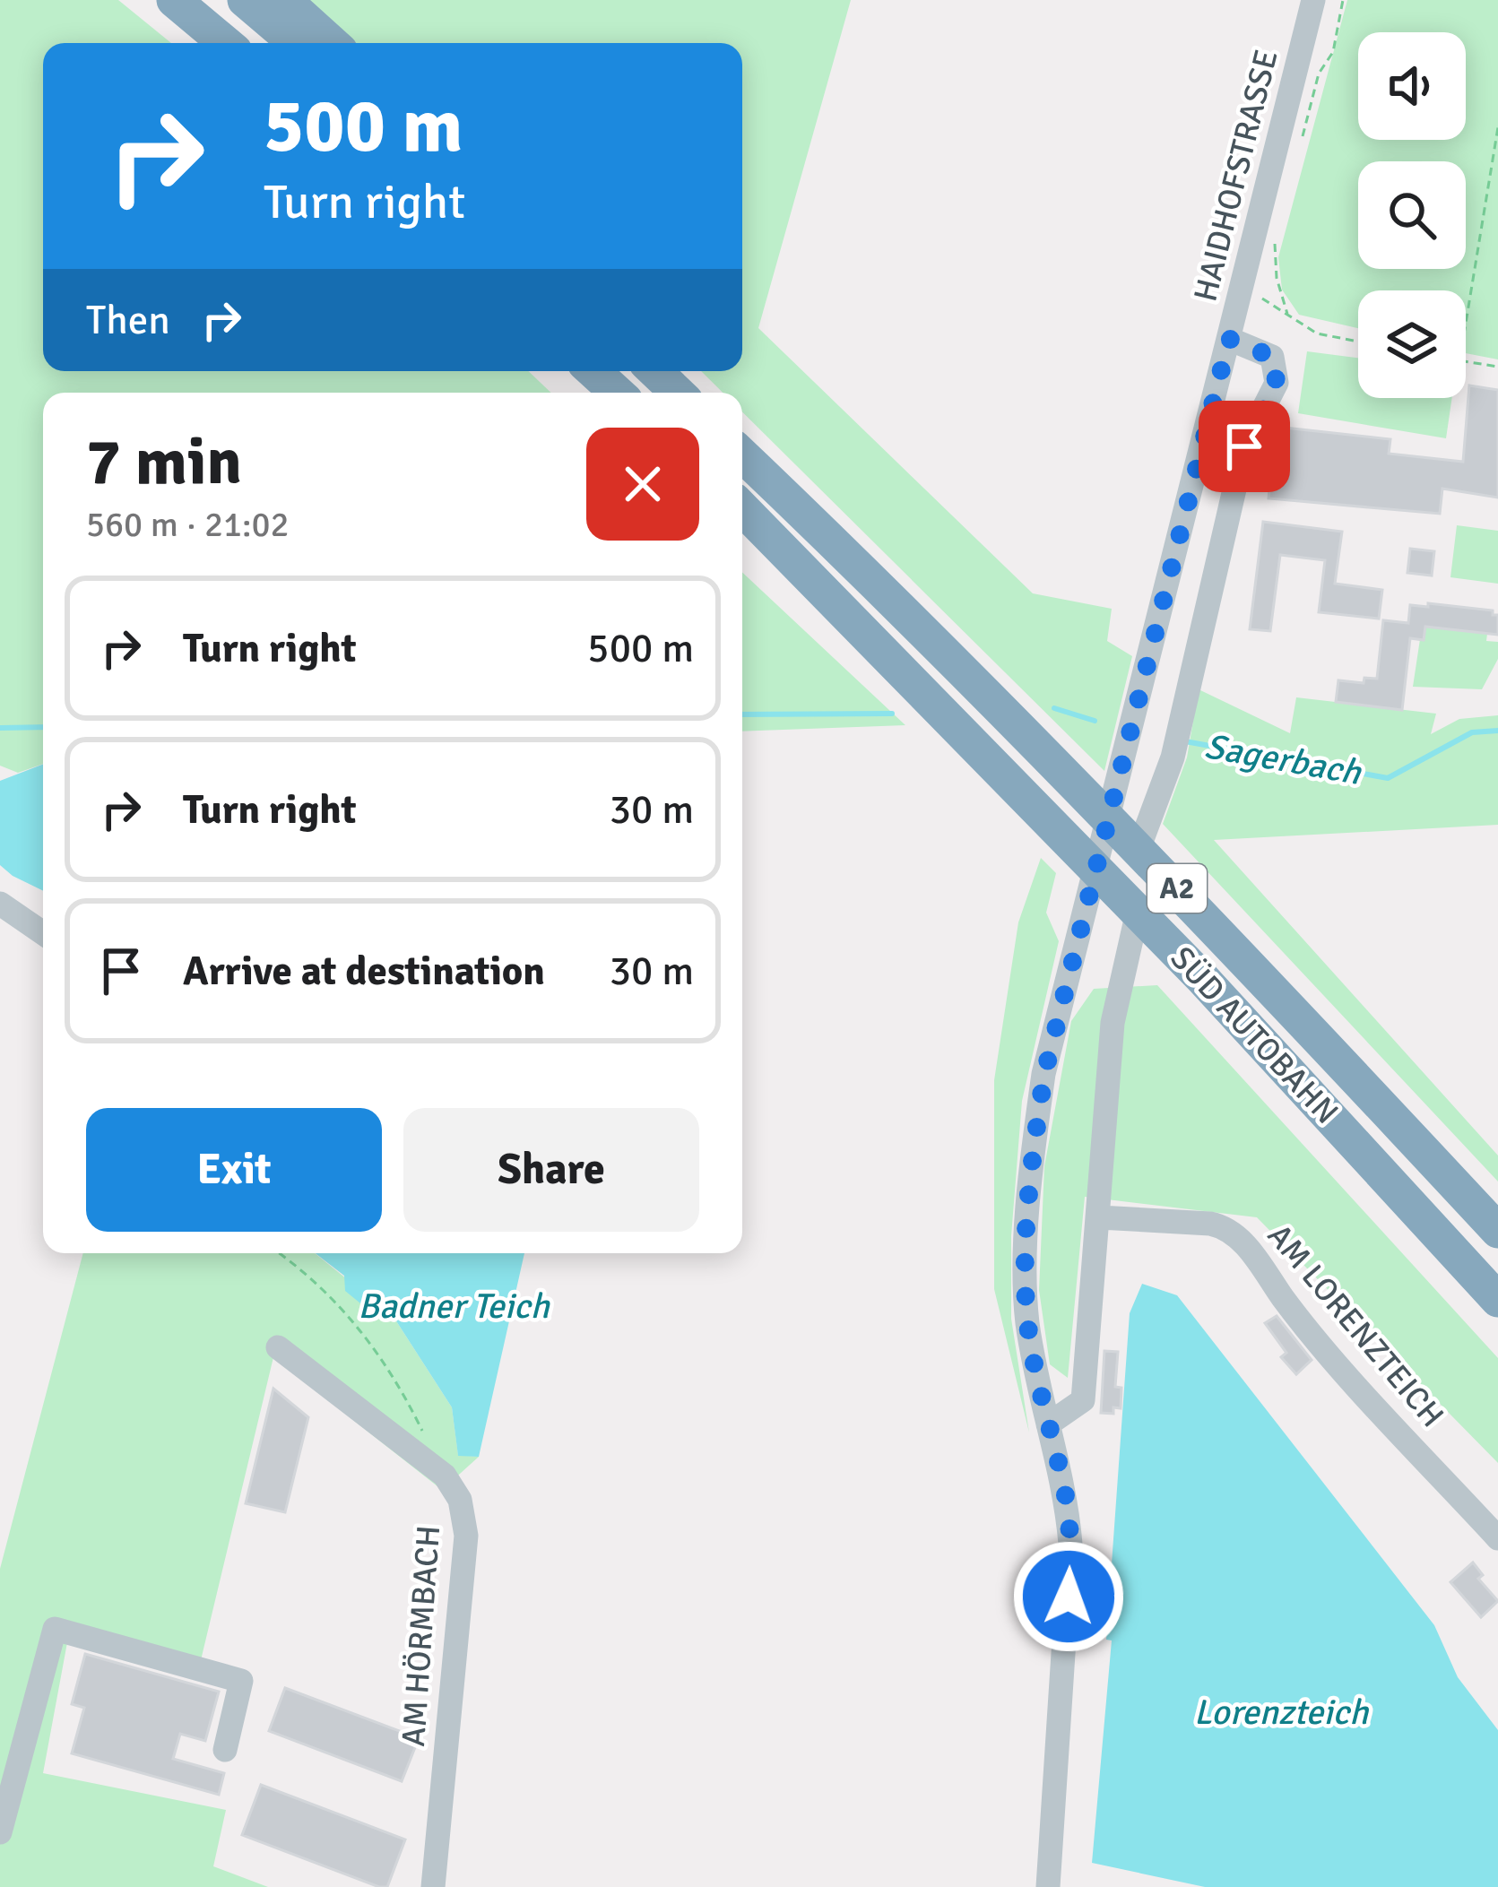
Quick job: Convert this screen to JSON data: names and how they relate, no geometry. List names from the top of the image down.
{
  "streets": {
    "highway": ["A2", "SÜD AUTOBAHN"],
    "street": ["HAIDHOFSTRASSE", "AM LORENZTEICH", "AM HÖRMBACH"]
  },
  "water": ["Sagerbach", "Badner Teich", "Lorenzteich"],
  "page": {
    "turn": ["500 m", "Turn right"],
    "then": "Then",
    "heading": ["7 min", "560 m · 21:02"],
    "list": [
      {
        "name": "Turn right",
        "value": "500 m"
      },
      {
        "name": "Turn right",
        "value": "30 m"
      },
      {
        "name": "Arrive at destination",
        "value": "30 m"
      }
    ],
    "buttons": ["Exit", "Share"]
  }
}
